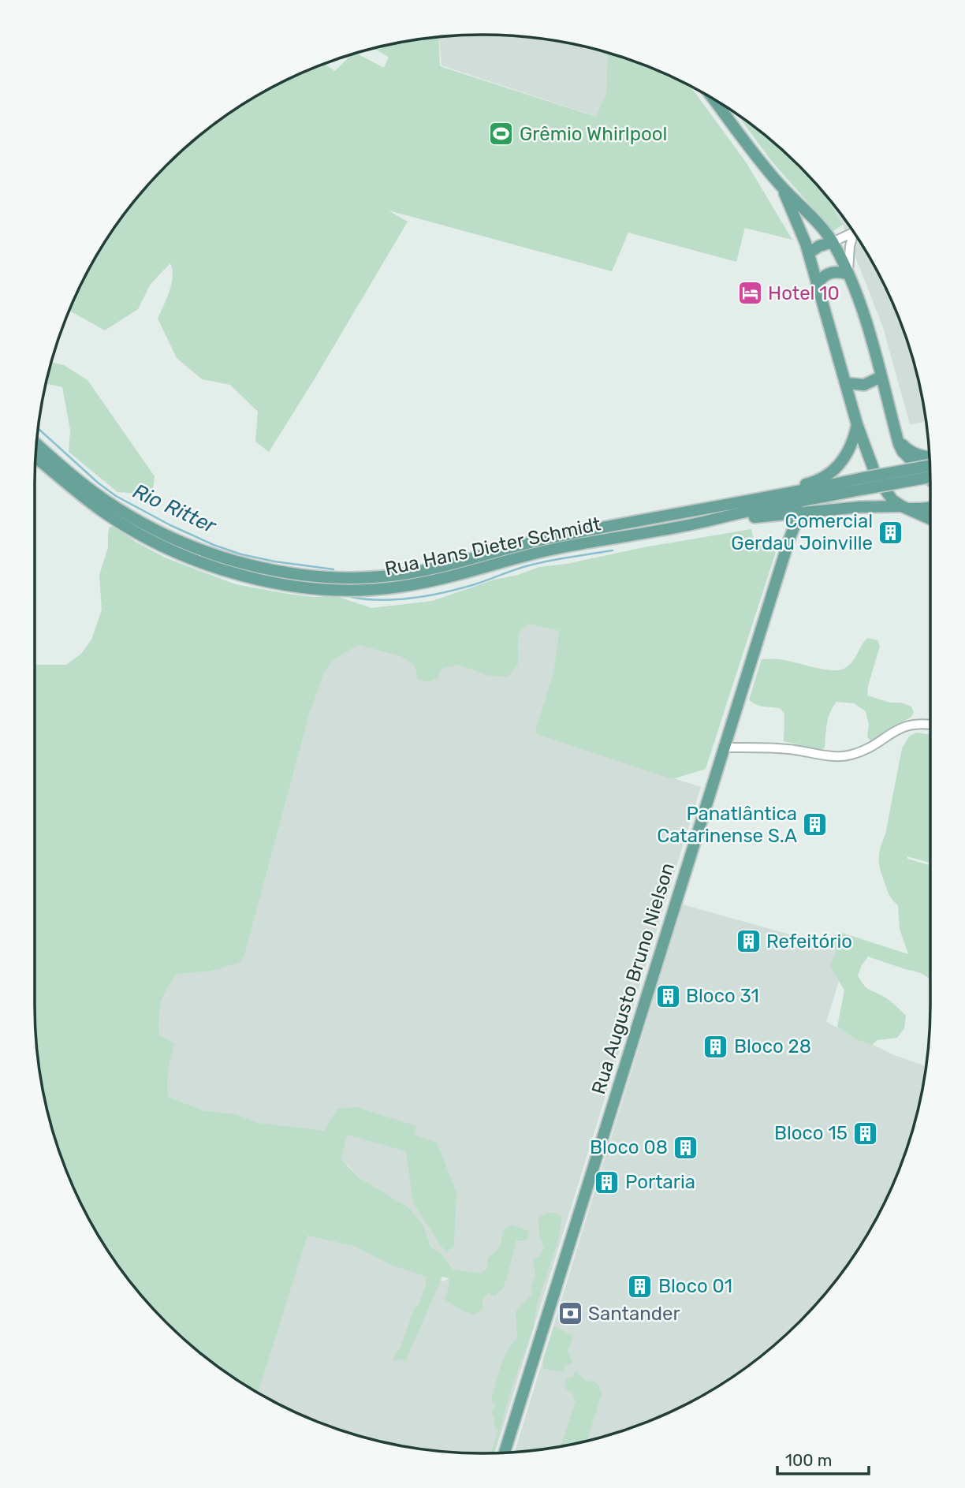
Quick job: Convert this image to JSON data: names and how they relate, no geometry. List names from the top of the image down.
{
  "streets": {
    "main road": ["Rua Hans Dieter Schmidt", "Rua Augusto Bruno Nielson"]
  },
  "water": ["Rio Ritter"],
  "places": {
    "sports": ["Grêmio Whirlpool"],
    "hotel": ["Hotel 10"],
    "building": [
      "Comercial Gerdau Joinville",
      "Panatlântica Catarinense S.A",
      "Refeitório",
      "Bloco 31",
      "Bloco 28",
      "Bloco 15",
      "Bloco 08",
      "Portaria",
      "Bloco 01"
    ],
    "bank": ["Santander"]
  },
  "scale_bar": "100 m"
}
